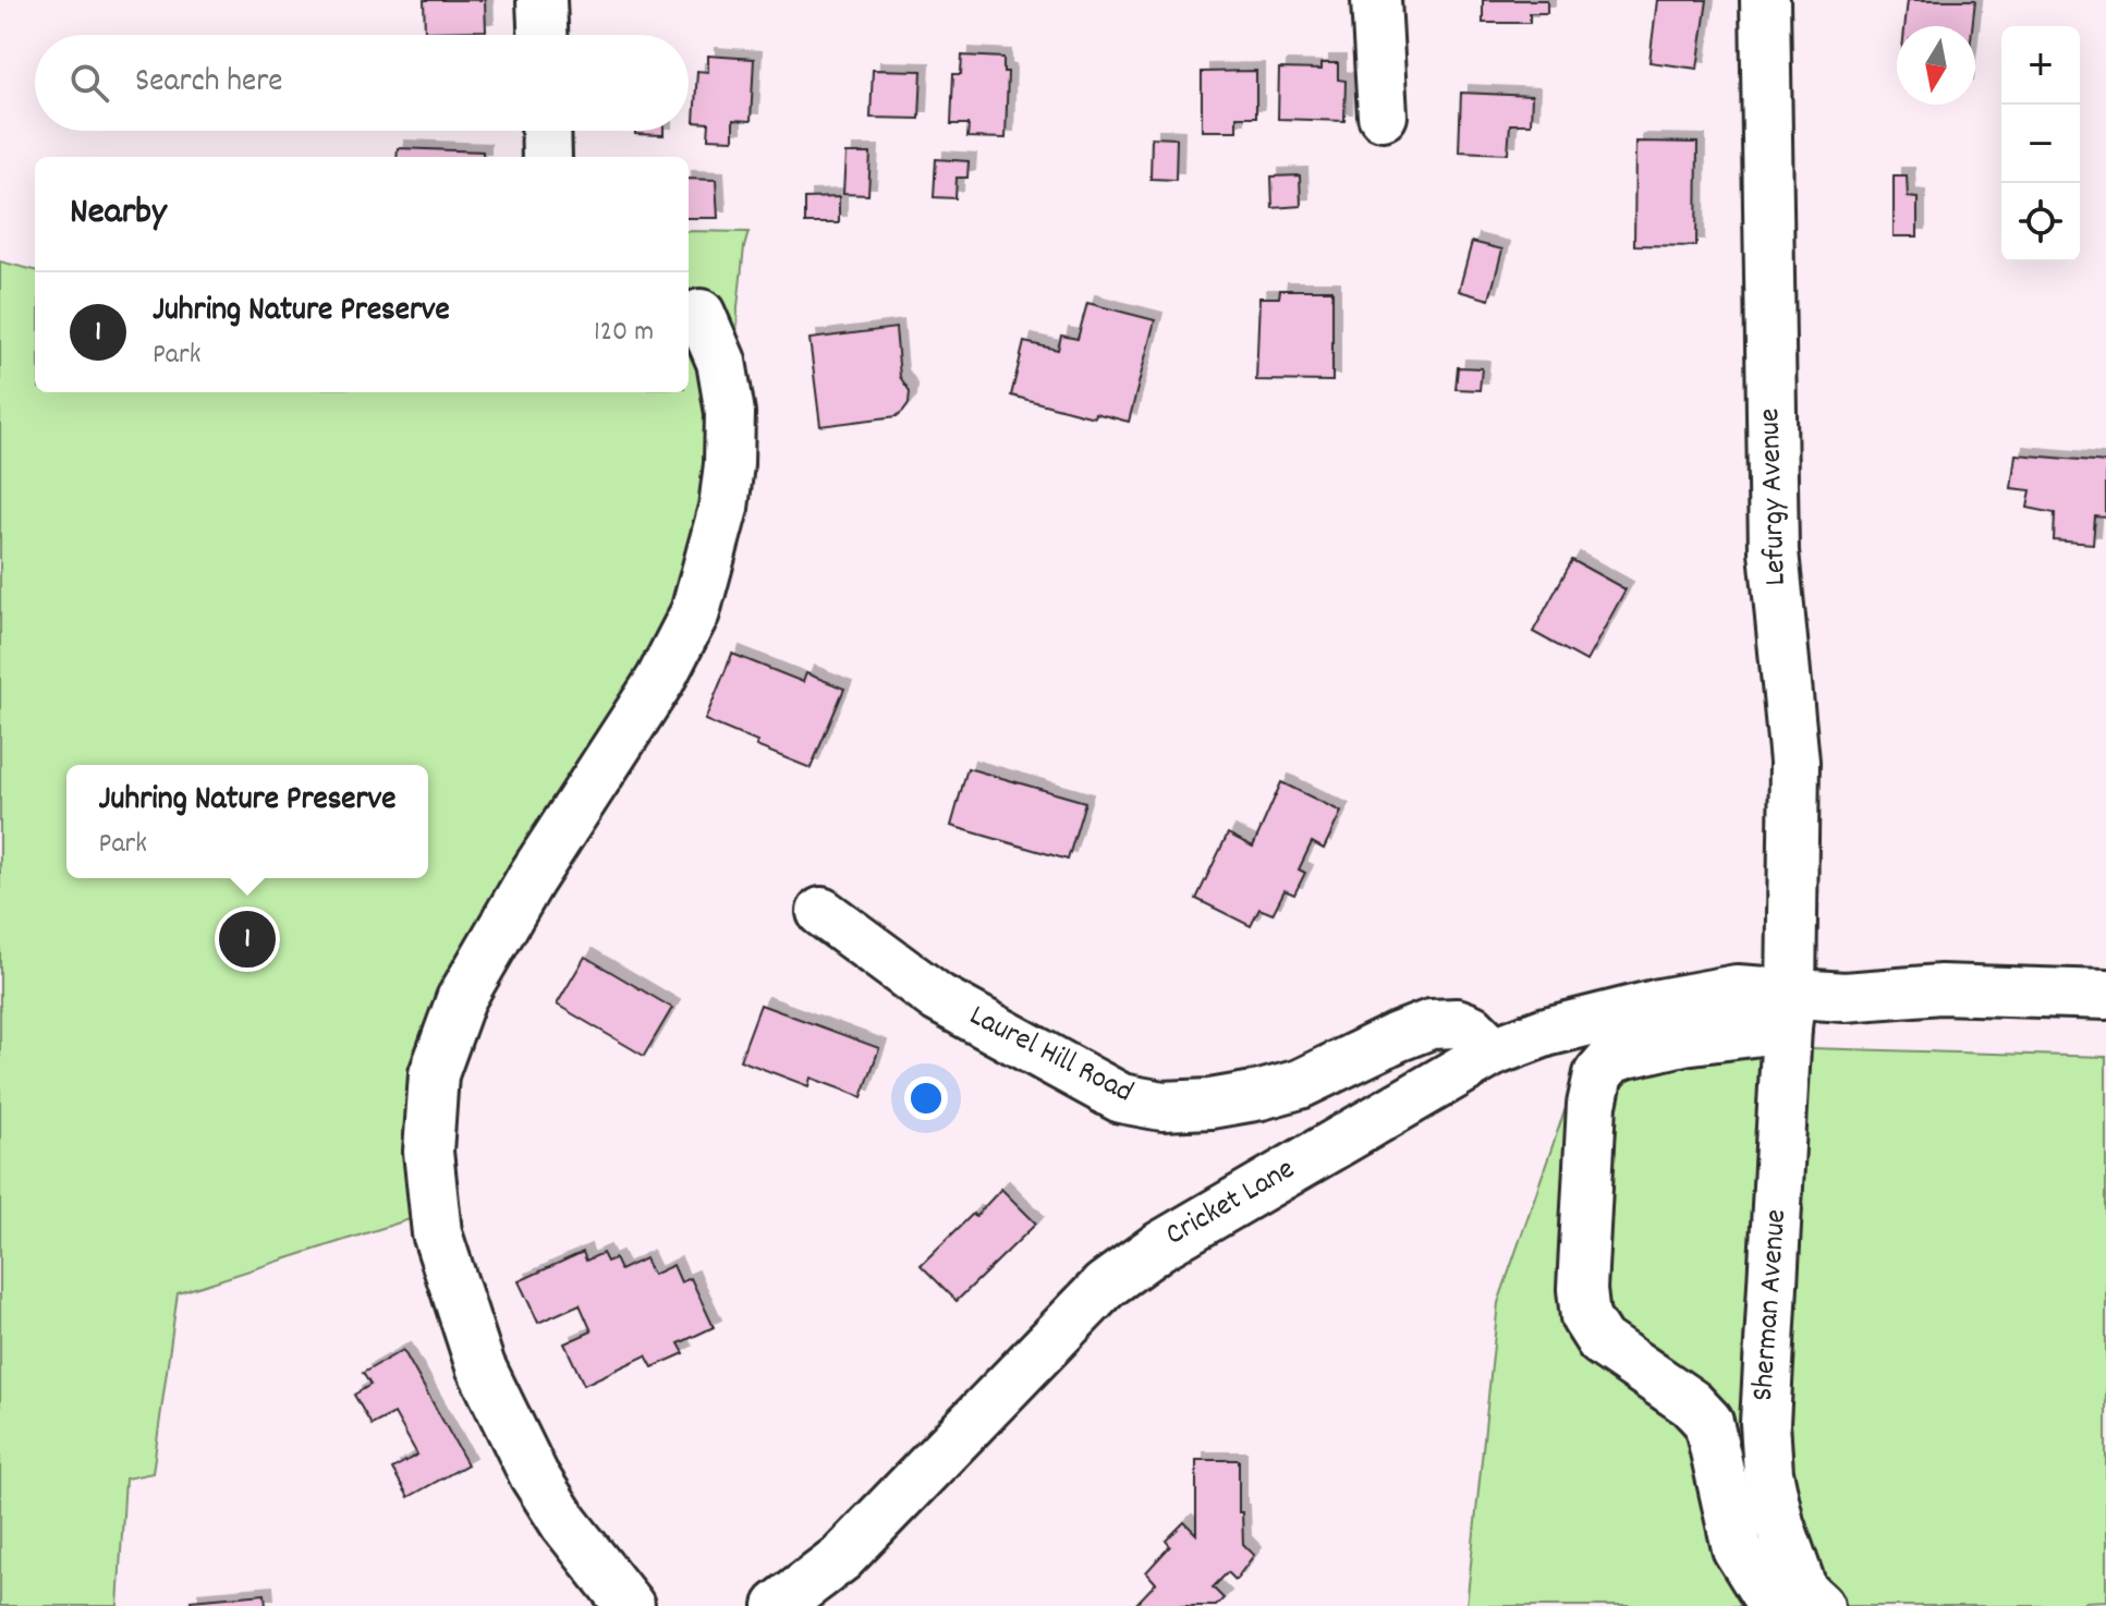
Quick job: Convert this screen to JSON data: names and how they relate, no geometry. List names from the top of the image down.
{
  "streets": {
    "street": [
      "Lefurgy Avenue",
      "Laurel Hill Road",
      "Cricket Lane",
      "Sherman Avenue"
    ]
  },
  "crossings": [
    ["Lefurgy Avenue", "Cricket Lane"],
    ["Lefurgy Avenue", "Sherman Avenue"],
    ["Laurel Hill Road", "Cricket Lane"],
    ["Cricket Lane", "Sherman Avenue"]
  ],
  "north": "bottom",
  "page": {
    "map_buttons": ["+", "−"],
    "search": "Search here",
    "heading": "Nearby",
    "list": [
      {
        "mark": "1",
        "name": "Juhring Nature Preserve",
        "note": "Park",
        "value": "120 m"
      }
    ],
    "popup": ["Juhring Nature Preserve", "Park"],
    "pins": "1"
  }
}
